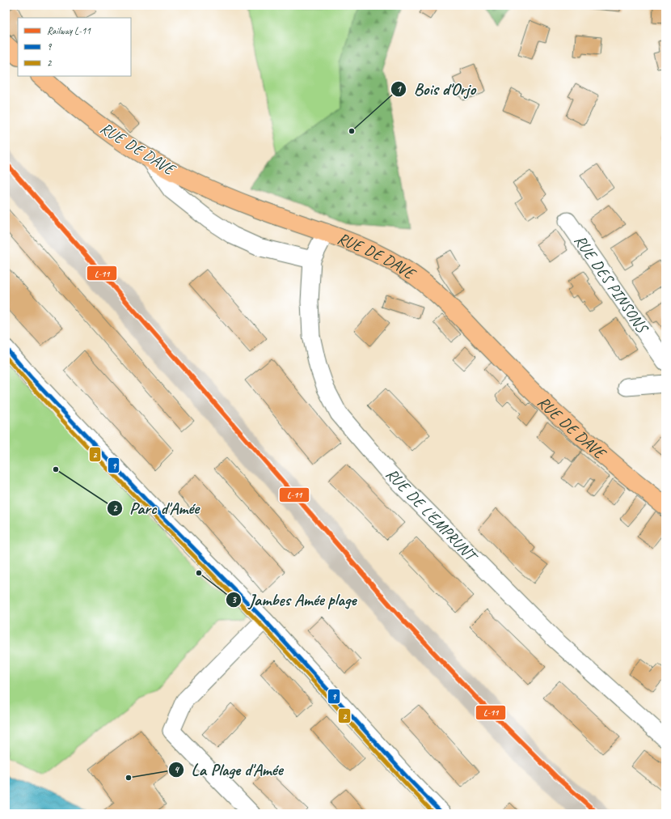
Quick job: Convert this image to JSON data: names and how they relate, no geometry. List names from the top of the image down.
{
  "streets": {
    "main road": ["RUE DE DAVE"],
    "street": ["RUE DES PINSONS", "RUE DE L'EMPRUNT"]
  },
  "crossings": [
    ["RUE DE DAVE", "RUE DE L'EMPRUNT"]
  ],
  "places": [
    "Bois d'Orjo",
    "Parc d'Amée",
    "Jambes Amée plage",
    "La Plage d'Amée"
  ],
  "lines": ["rail line L-11", "transit line 9", "transit line 2"],
  "legend": ["Railway L-11", "9", "2"]
}
